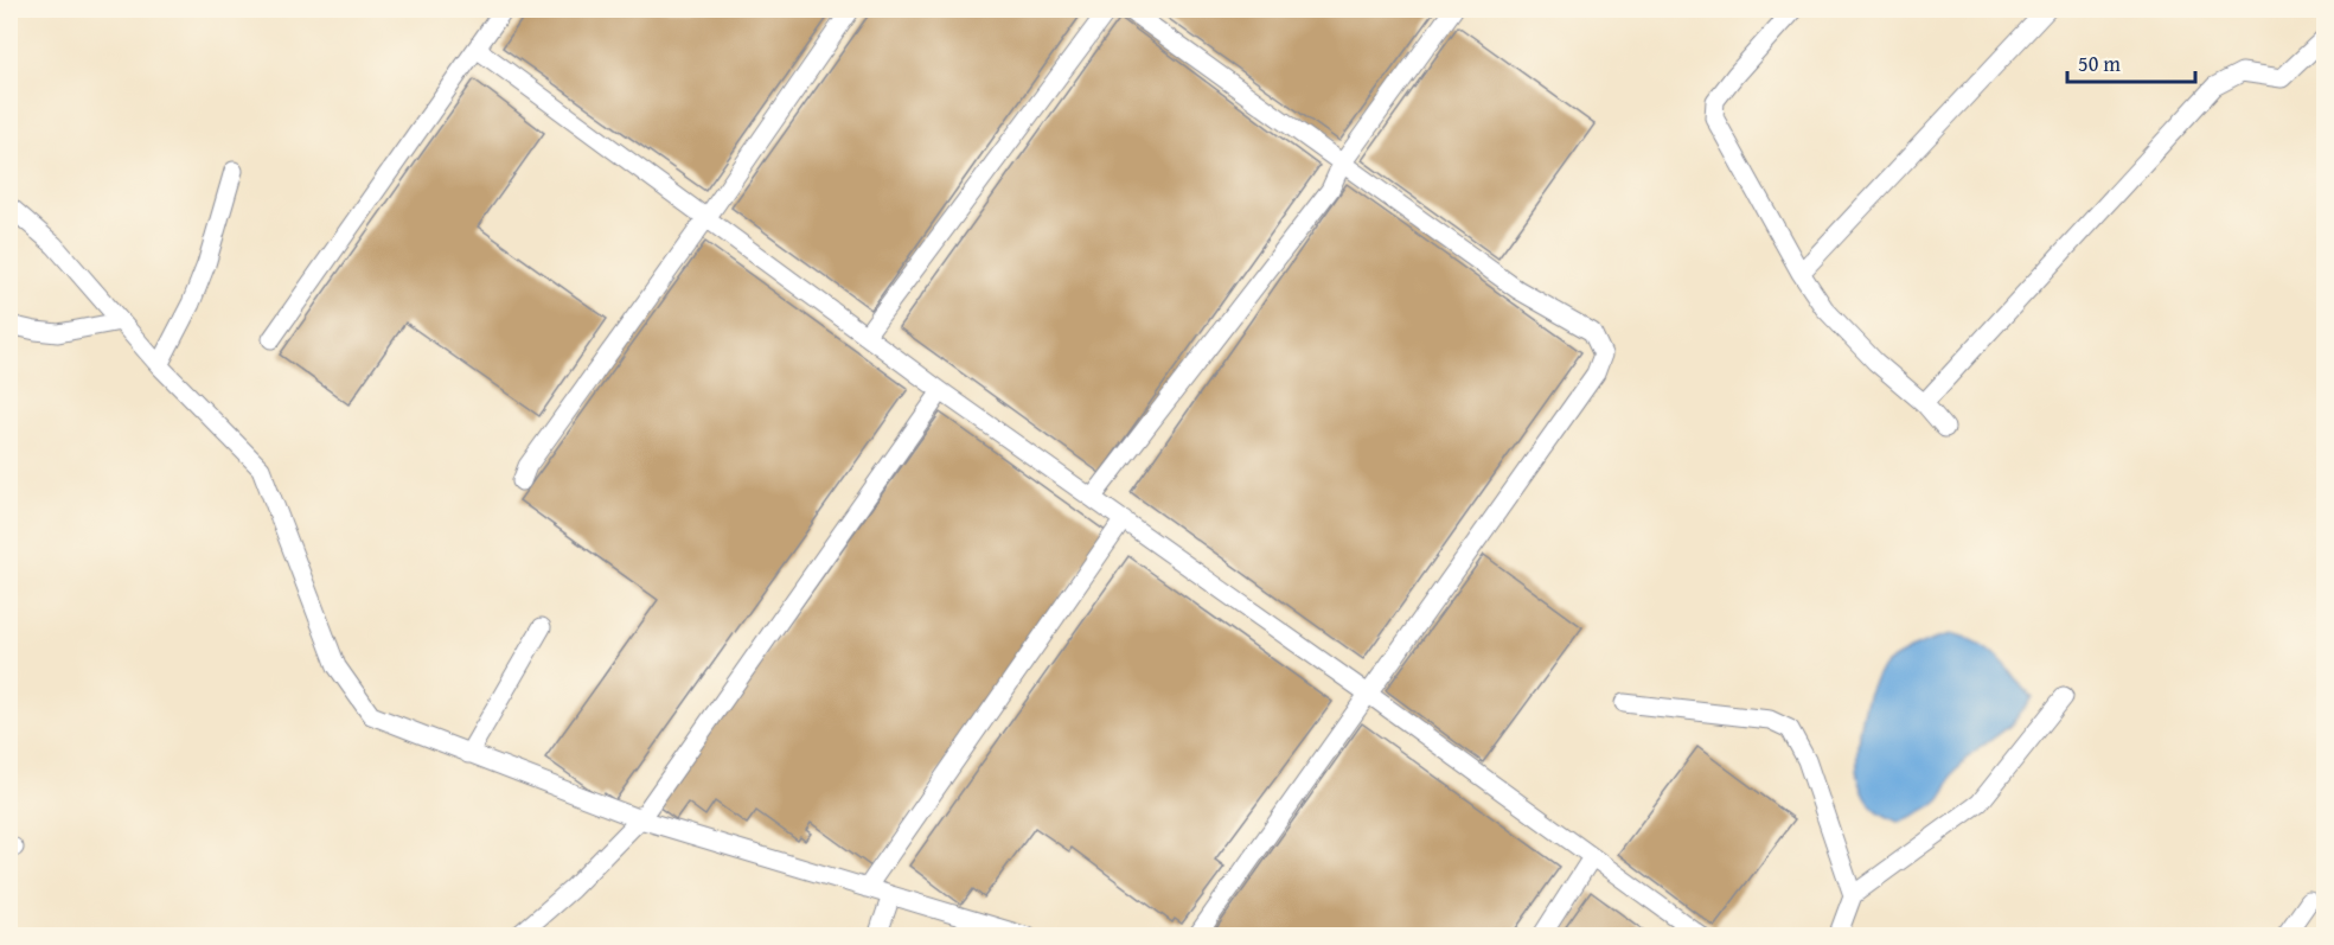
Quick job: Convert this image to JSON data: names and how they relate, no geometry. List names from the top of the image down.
{
  "scale_bar": "50 m"
}
